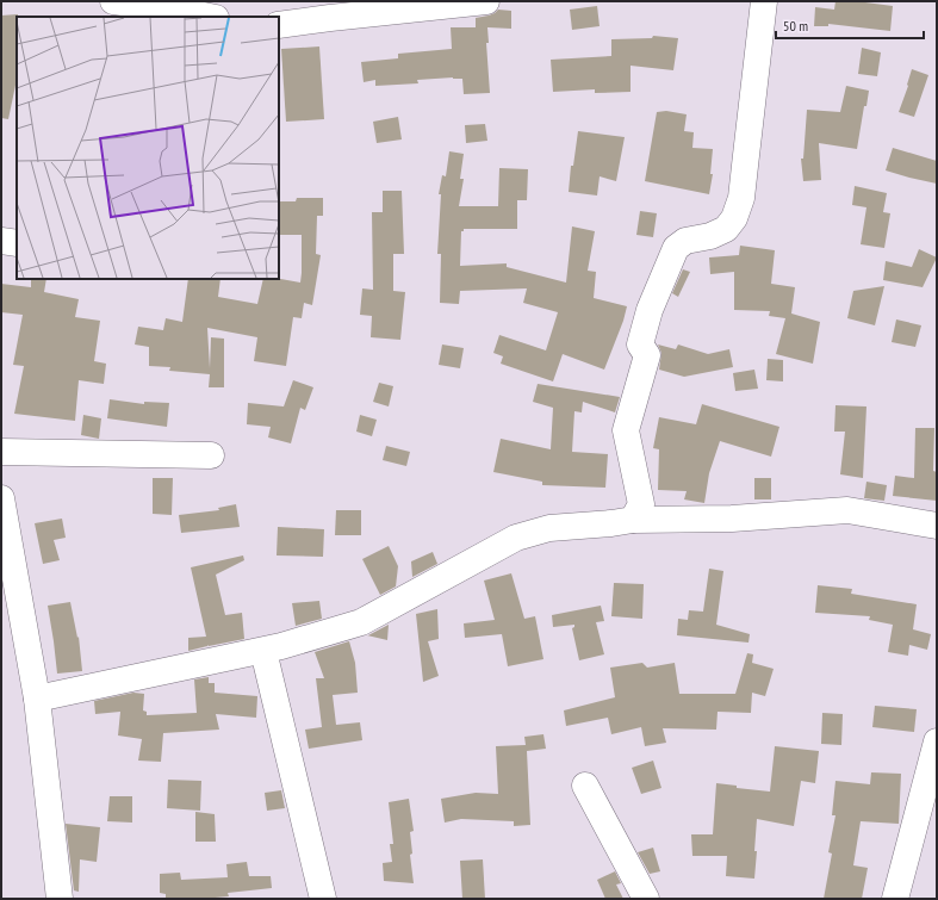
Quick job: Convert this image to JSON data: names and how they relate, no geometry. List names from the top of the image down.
{
  "scale_bar": "50 m"
}
